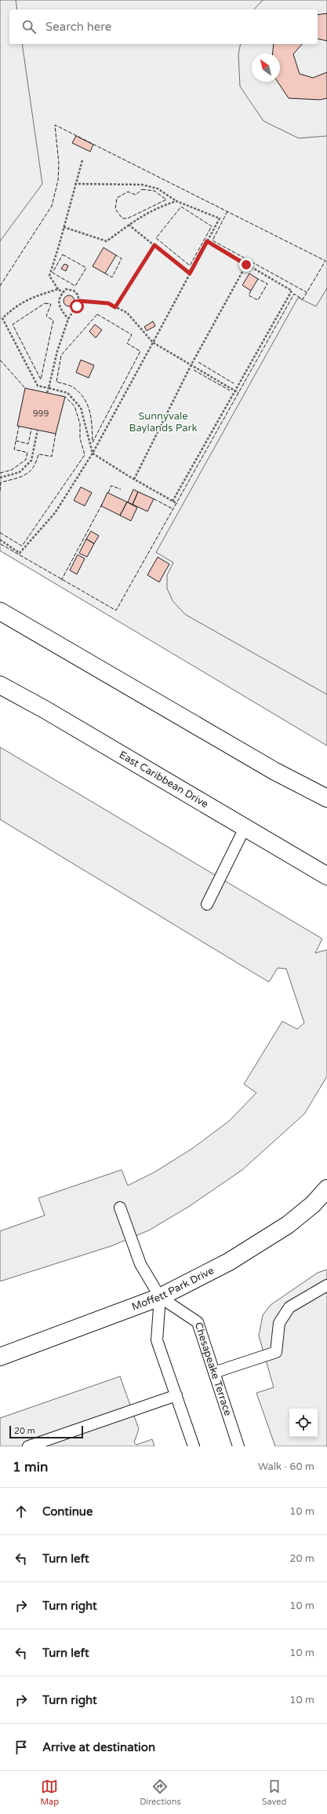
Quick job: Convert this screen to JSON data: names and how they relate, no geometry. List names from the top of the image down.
{
  "streets": {
    "main road": ["East Caribbean Drive", "Moffett Park Drive"],
    "lane": ["Chesapeake Terrace"]
  },
  "crossings": [
    ["Moffett Park Drive", "Chesapeake Terrace"]
  ],
  "parks": ["Sunnyvale Baylands Park"],
  "house_numbers": ["999"],
  "scale_bar": "20 m",
  "north": "top left",
  "page": {
    "search": "Search here",
    "scale": "20 m",
    "heading": ["1 min", "Walk · 60 m"],
    "list": [
      ["Continue", "10 m"],
      ["Turn left", "20 m"],
      ["Turn right", "10 m"],
      ["Turn left", "10 m"],
      ["Turn right", "10 m"],
      "Arrive at destination"
    ],
    "nav": ["Map", "Directions", "Saved"]
  }
}
